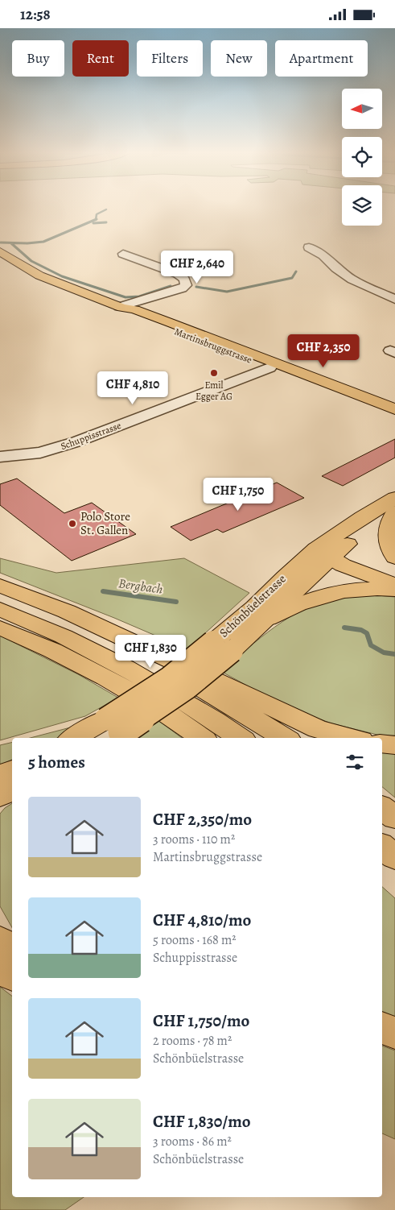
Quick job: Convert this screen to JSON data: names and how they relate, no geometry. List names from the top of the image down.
{
  "streets": {
    "main road": ["Martinsbruggstrasse", "Schönbüelstrasse"],
    "street": ["Schuppisstrasse"]
  },
  "crossings": [
    ["Martinsbruggstrasse", "Schuppisstrasse"]
  ],
  "water": ["Bergbach"],
  "places": ["Emil Egger AG", "Polo Store St. Gallen"],
  "north": "left",
  "page": {
    "status": "12:58",
    "chip": [
      "Buy",
      "Rent",
      "Filters",
      "New",
      "Apartment"
    ],
    "price": [
      "CHF 2,640",
      "CHF 2,350",
      "CHF 4,810",
      "CHF 1,750",
      "CHF 1,830"
    ],
    "heading": "5 homes",
    "list": [
      {
        "name": "CHF 2,350/mo",
        "note": "3 rooms · 110 m² · Martinsbruggstrasse"
      },
      {
        "name": "CHF 4,810/mo",
        "note": "5 rooms · 168 m² · Schuppisstrasse"
      },
      {
        "name": "CHF 1,750/mo",
        "note": "2 rooms · 78 m² · Schönbüelstrasse"
      },
      {
        "name": "CHF 1,830/mo",
        "note": "3 rooms · 86 m² · Schönbüelstrasse"
      }
    ]
  }
}
